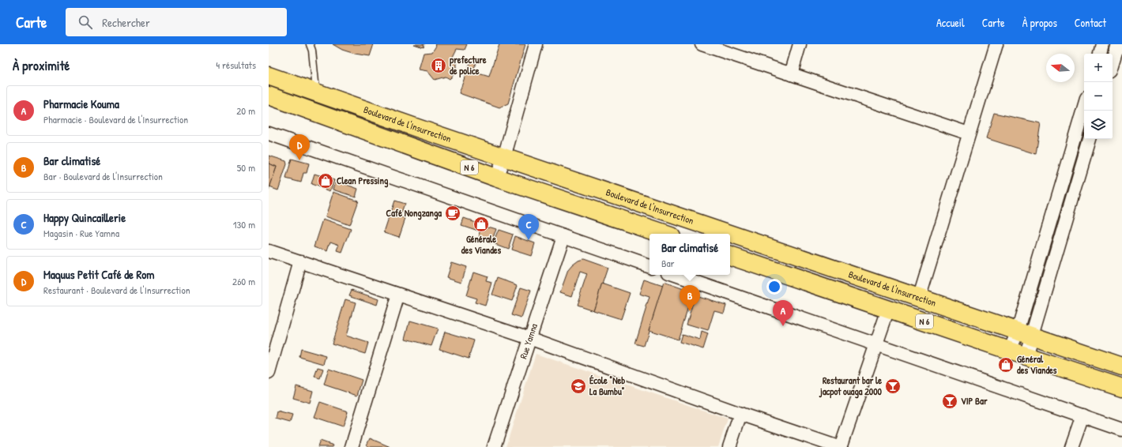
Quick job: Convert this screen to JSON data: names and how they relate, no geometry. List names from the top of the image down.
{
  "streets": {
    "main road": ["Boulevard de l'Insurrection", "N 6"],
    "street": ["Rue Yamna"]
  },
  "places": {
    "building": ["prefecture de police"],
    "shop": ["Clean Pressing", "Générale des Viandes", "Général des Viandes"],
    "cafe": ["Café Nongzanga"],
    "school or university": ["École \"Neb La Bumbu\""],
    "bar": ["Restaurant bar le jacpot ouaga 2000", "VIP Bar"]
  },
  "north": "left",
  "page": {
    "header": "Carte",
    "search": "Rechercher",
    "nav": [
      "Accueil",
      "Carte",
      "À propos",
      "Contact"
    ],
    "heading": ["À proximité", "4 résultats"],
    "map_buttons": ["+", "−"],
    "list": [
      {
        "mark": "A",
        "name": "Pharmacie Kouma",
        "note": "Pharmacie · Boulevard de l'Insurrection",
        "value": "20 m"
      },
      {
        "mark": "B",
        "name": "Bar climatisé",
        "note": "Bar · Boulevard de l'Insurrection",
        "value": "50 m"
      },
      {
        "mark": "C",
        "name": "Happy Quincaillerie",
        "note": "Magasin · Rue Yamna",
        "value": "130 m"
      },
      {
        "mark": "D",
        "name": "Maquus Petit Café de Rom",
        "note": "Restaurant · Boulevard de l'Insurrection",
        "value": "260 m"
      }
    ],
    "pins": [
      "D",
      "C",
      "B",
      "A"
    ],
    "popup": ["Bar climatisé", "Bar"]
  }
}
